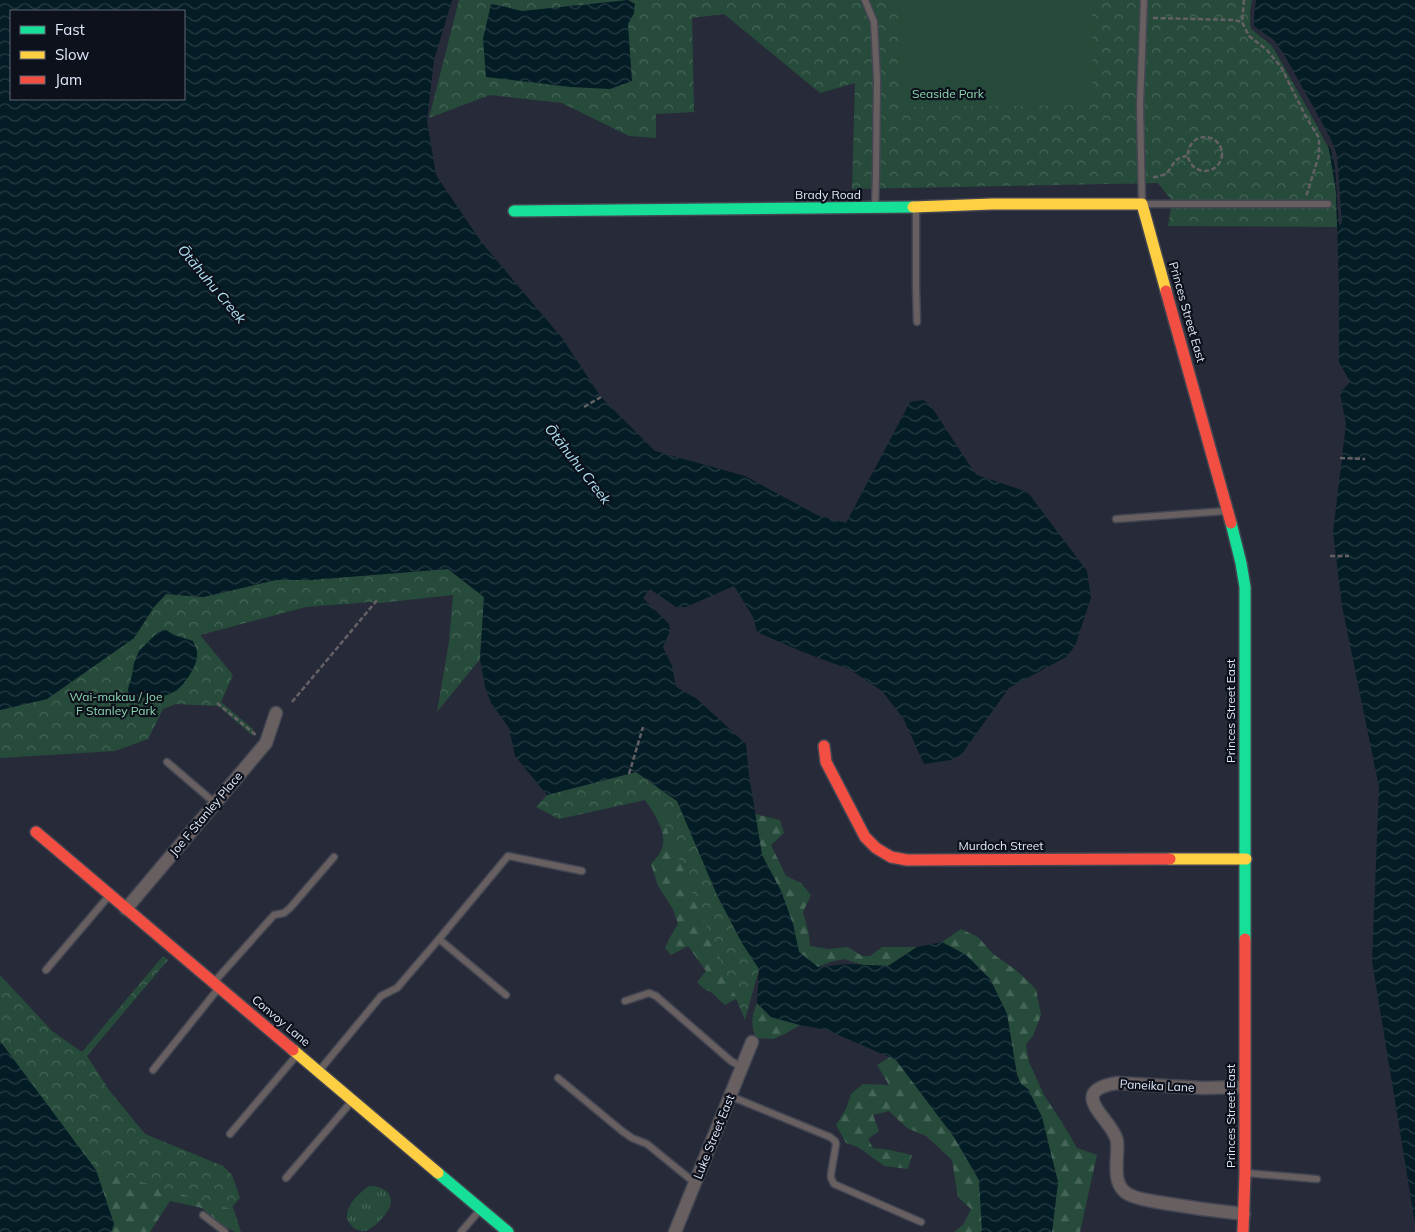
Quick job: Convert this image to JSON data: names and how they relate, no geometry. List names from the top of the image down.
{
  "streets": {
    "street": [
      "Brady Road",
      "Princes Street East",
      "Joe F Stanley Place",
      "Murdoch Street",
      "Convoy Lane",
      "Paneika Lane",
      "Luke Street East"
    ]
  },
  "crossings": [
    ["Brady Road", "Princes Street East"],
    ["Princes Street East", "Murdoch Street"],
    ["Princes Street East", "Paneika Lane"],
    ["Joe F Stanley Place", "Convoy Lane"]
  ],
  "water": ["Ōtāhuhu Creek"],
  "parks": ["Seaside Park", "Wai-makau / Joe F Stanley Park"],
  "legend": ["Fast", "Slow", "Jam"]
}
